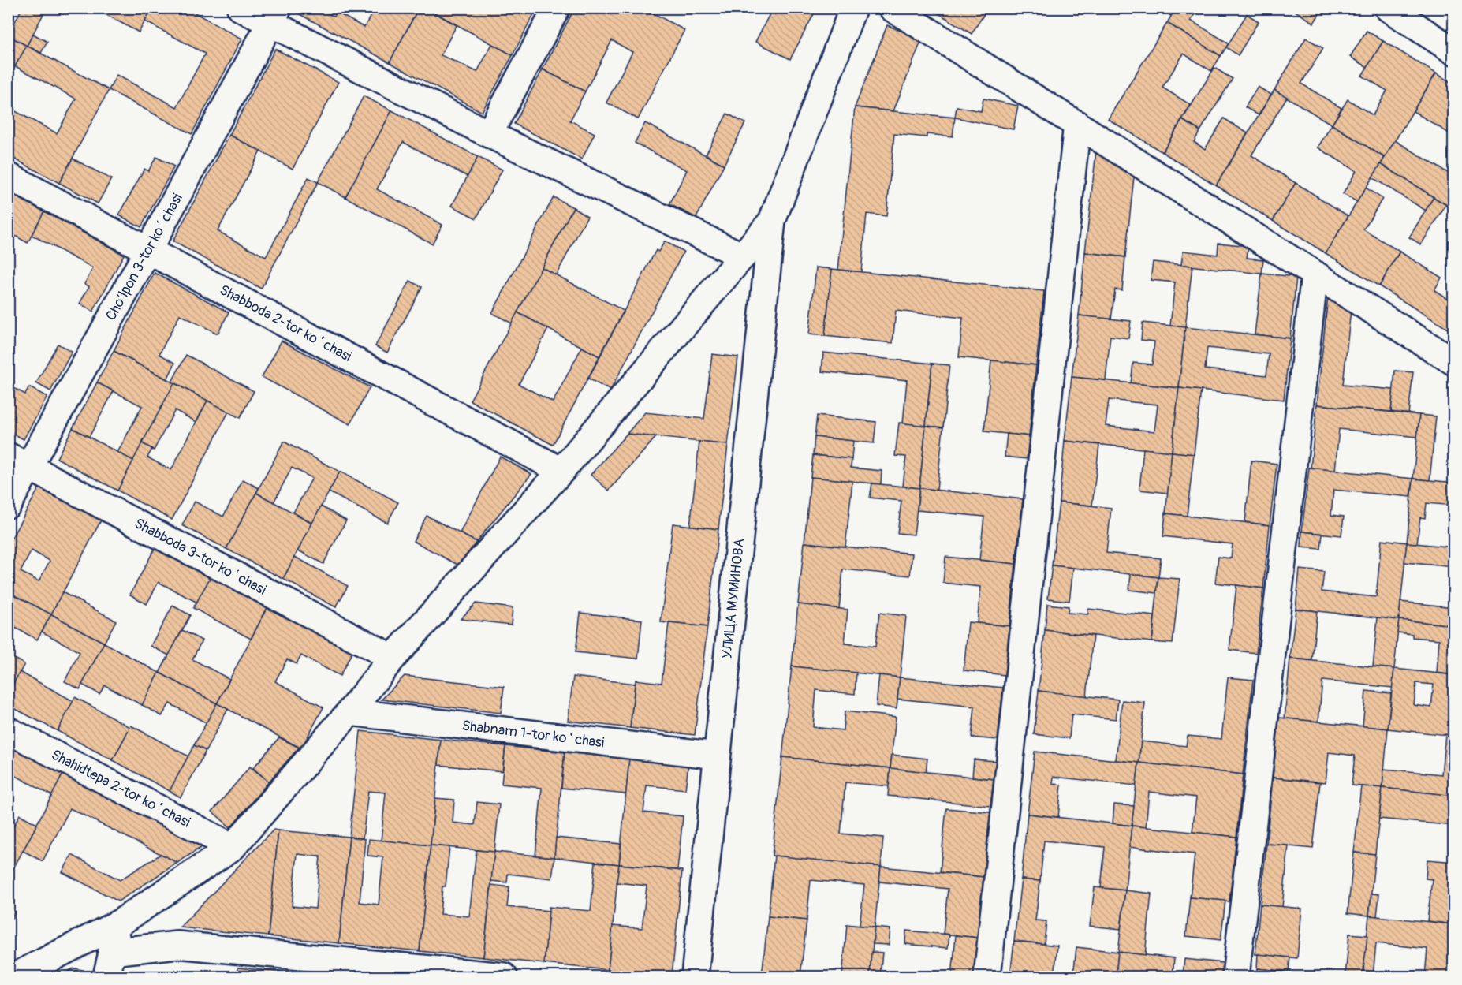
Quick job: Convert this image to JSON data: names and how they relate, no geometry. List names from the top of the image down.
{
  "streets": {
    "street": [
      "Cho‘lpon 3-tor koʻchasi",
      "Shabboda 2-tor koʻchasi",
      "Shabboda 3-tor koʻchasi",
      "УЛИЦА МУМИНОВА",
      "Shabnam 1-tor koʻchasi",
      "Shahidtepa 2-tor koʻchasi"
    ]
  },
  "crossings": [
    ["Cho‘lpon 3-tor koʻchasi", "Shabboda 2-tor koʻchasi"],
    ["Cho‘lpon 3-tor koʻchasi", "Shabboda 3-tor koʻchasi"],
    ["УЛИЦА МУМИНОВА", "Shabnam 1-tor koʻchasi"]
  ]
}
